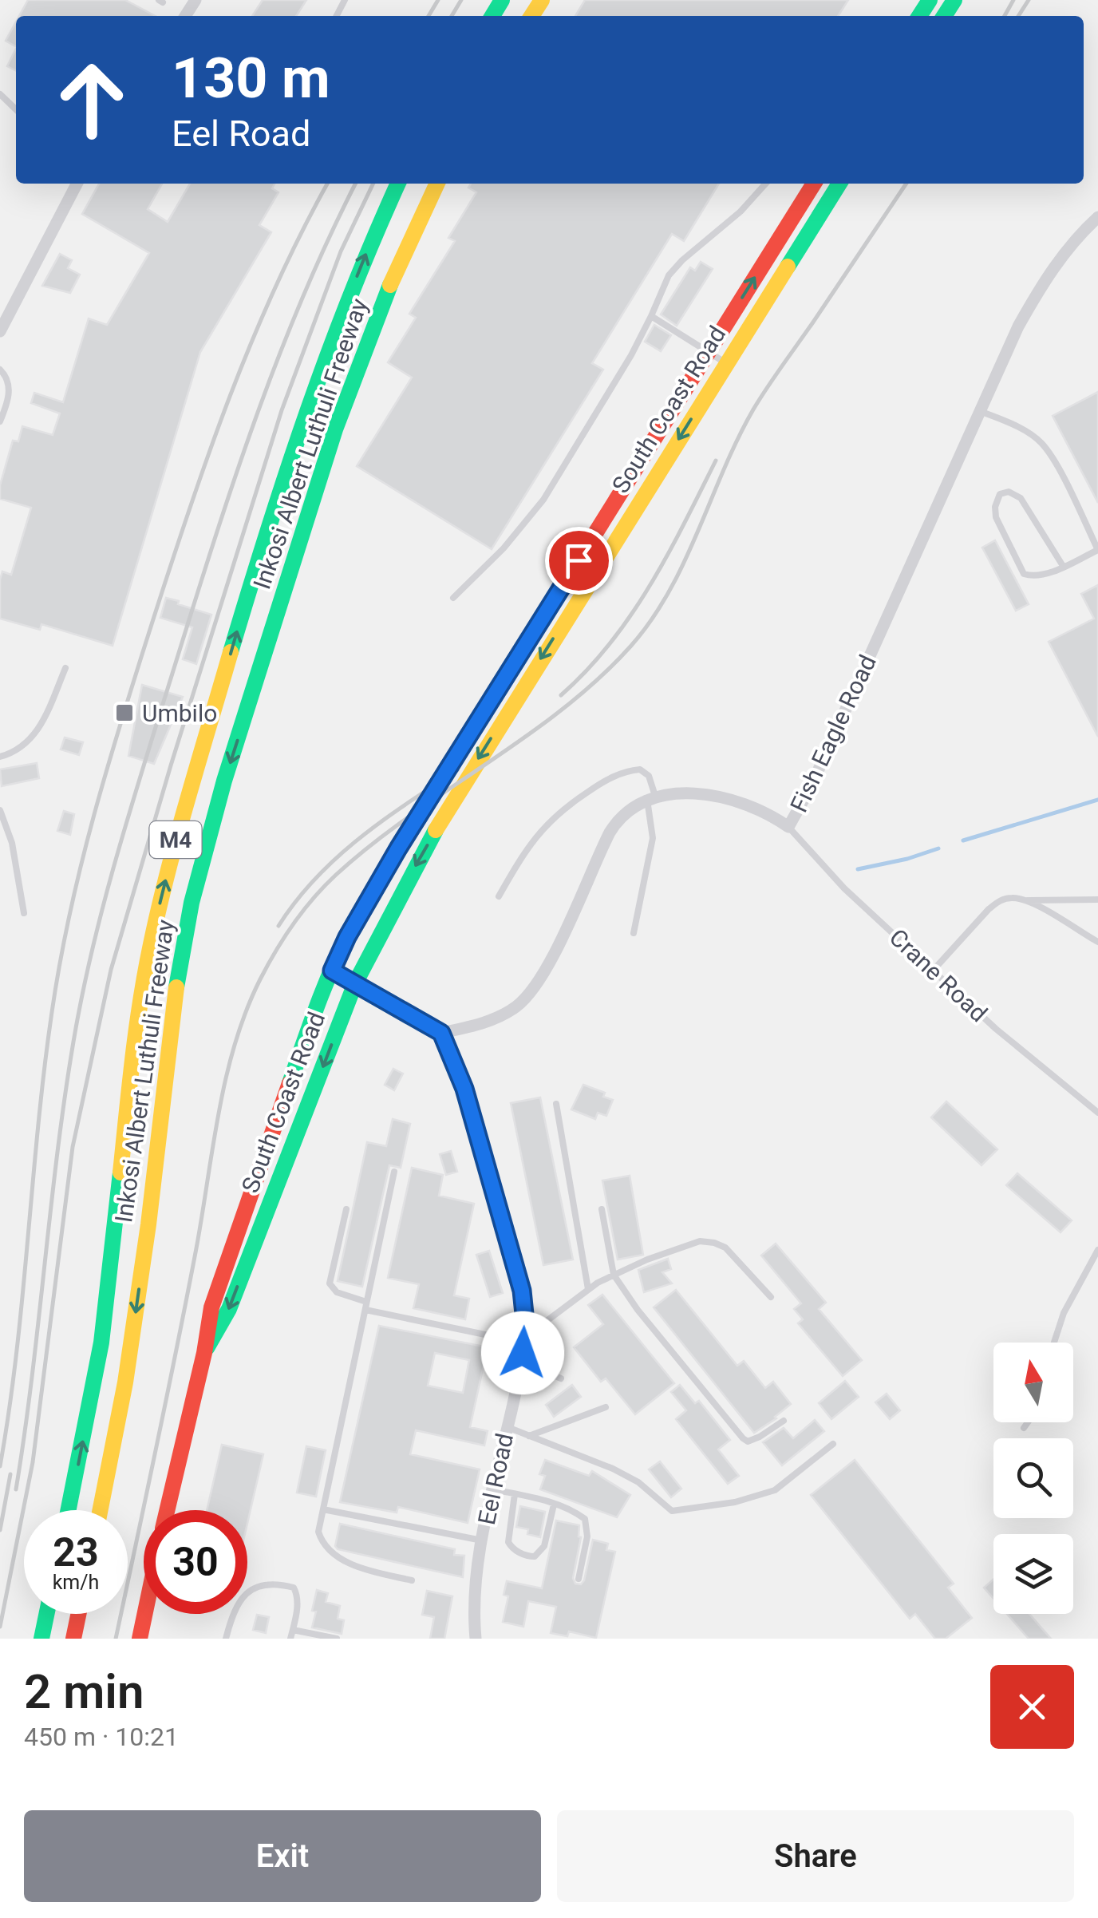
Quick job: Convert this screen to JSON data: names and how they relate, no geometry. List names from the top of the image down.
{
  "streets": {
    "main road": ["South Coast Road", "Inkosi Albert Luthuli Freeway", "M4"],
    "street": ["Fish Eagle Road", "Eel Road"],
    "lane": ["Crane Road"]
  },
  "crossings": [
    ["Fish Eagle Road", "Crane Road"]
  ],
  "places": {
    "transit": ["Umbilo"]
  },
  "north": "top",
  "page": {
    "turn": ["130 m", "Eel Road"],
    "speed": "23 km/h",
    "limit": "30",
    "heading": ["2 min", "450 m · 10:21"],
    "buttons": ["Exit", "Share"]
  }
}
